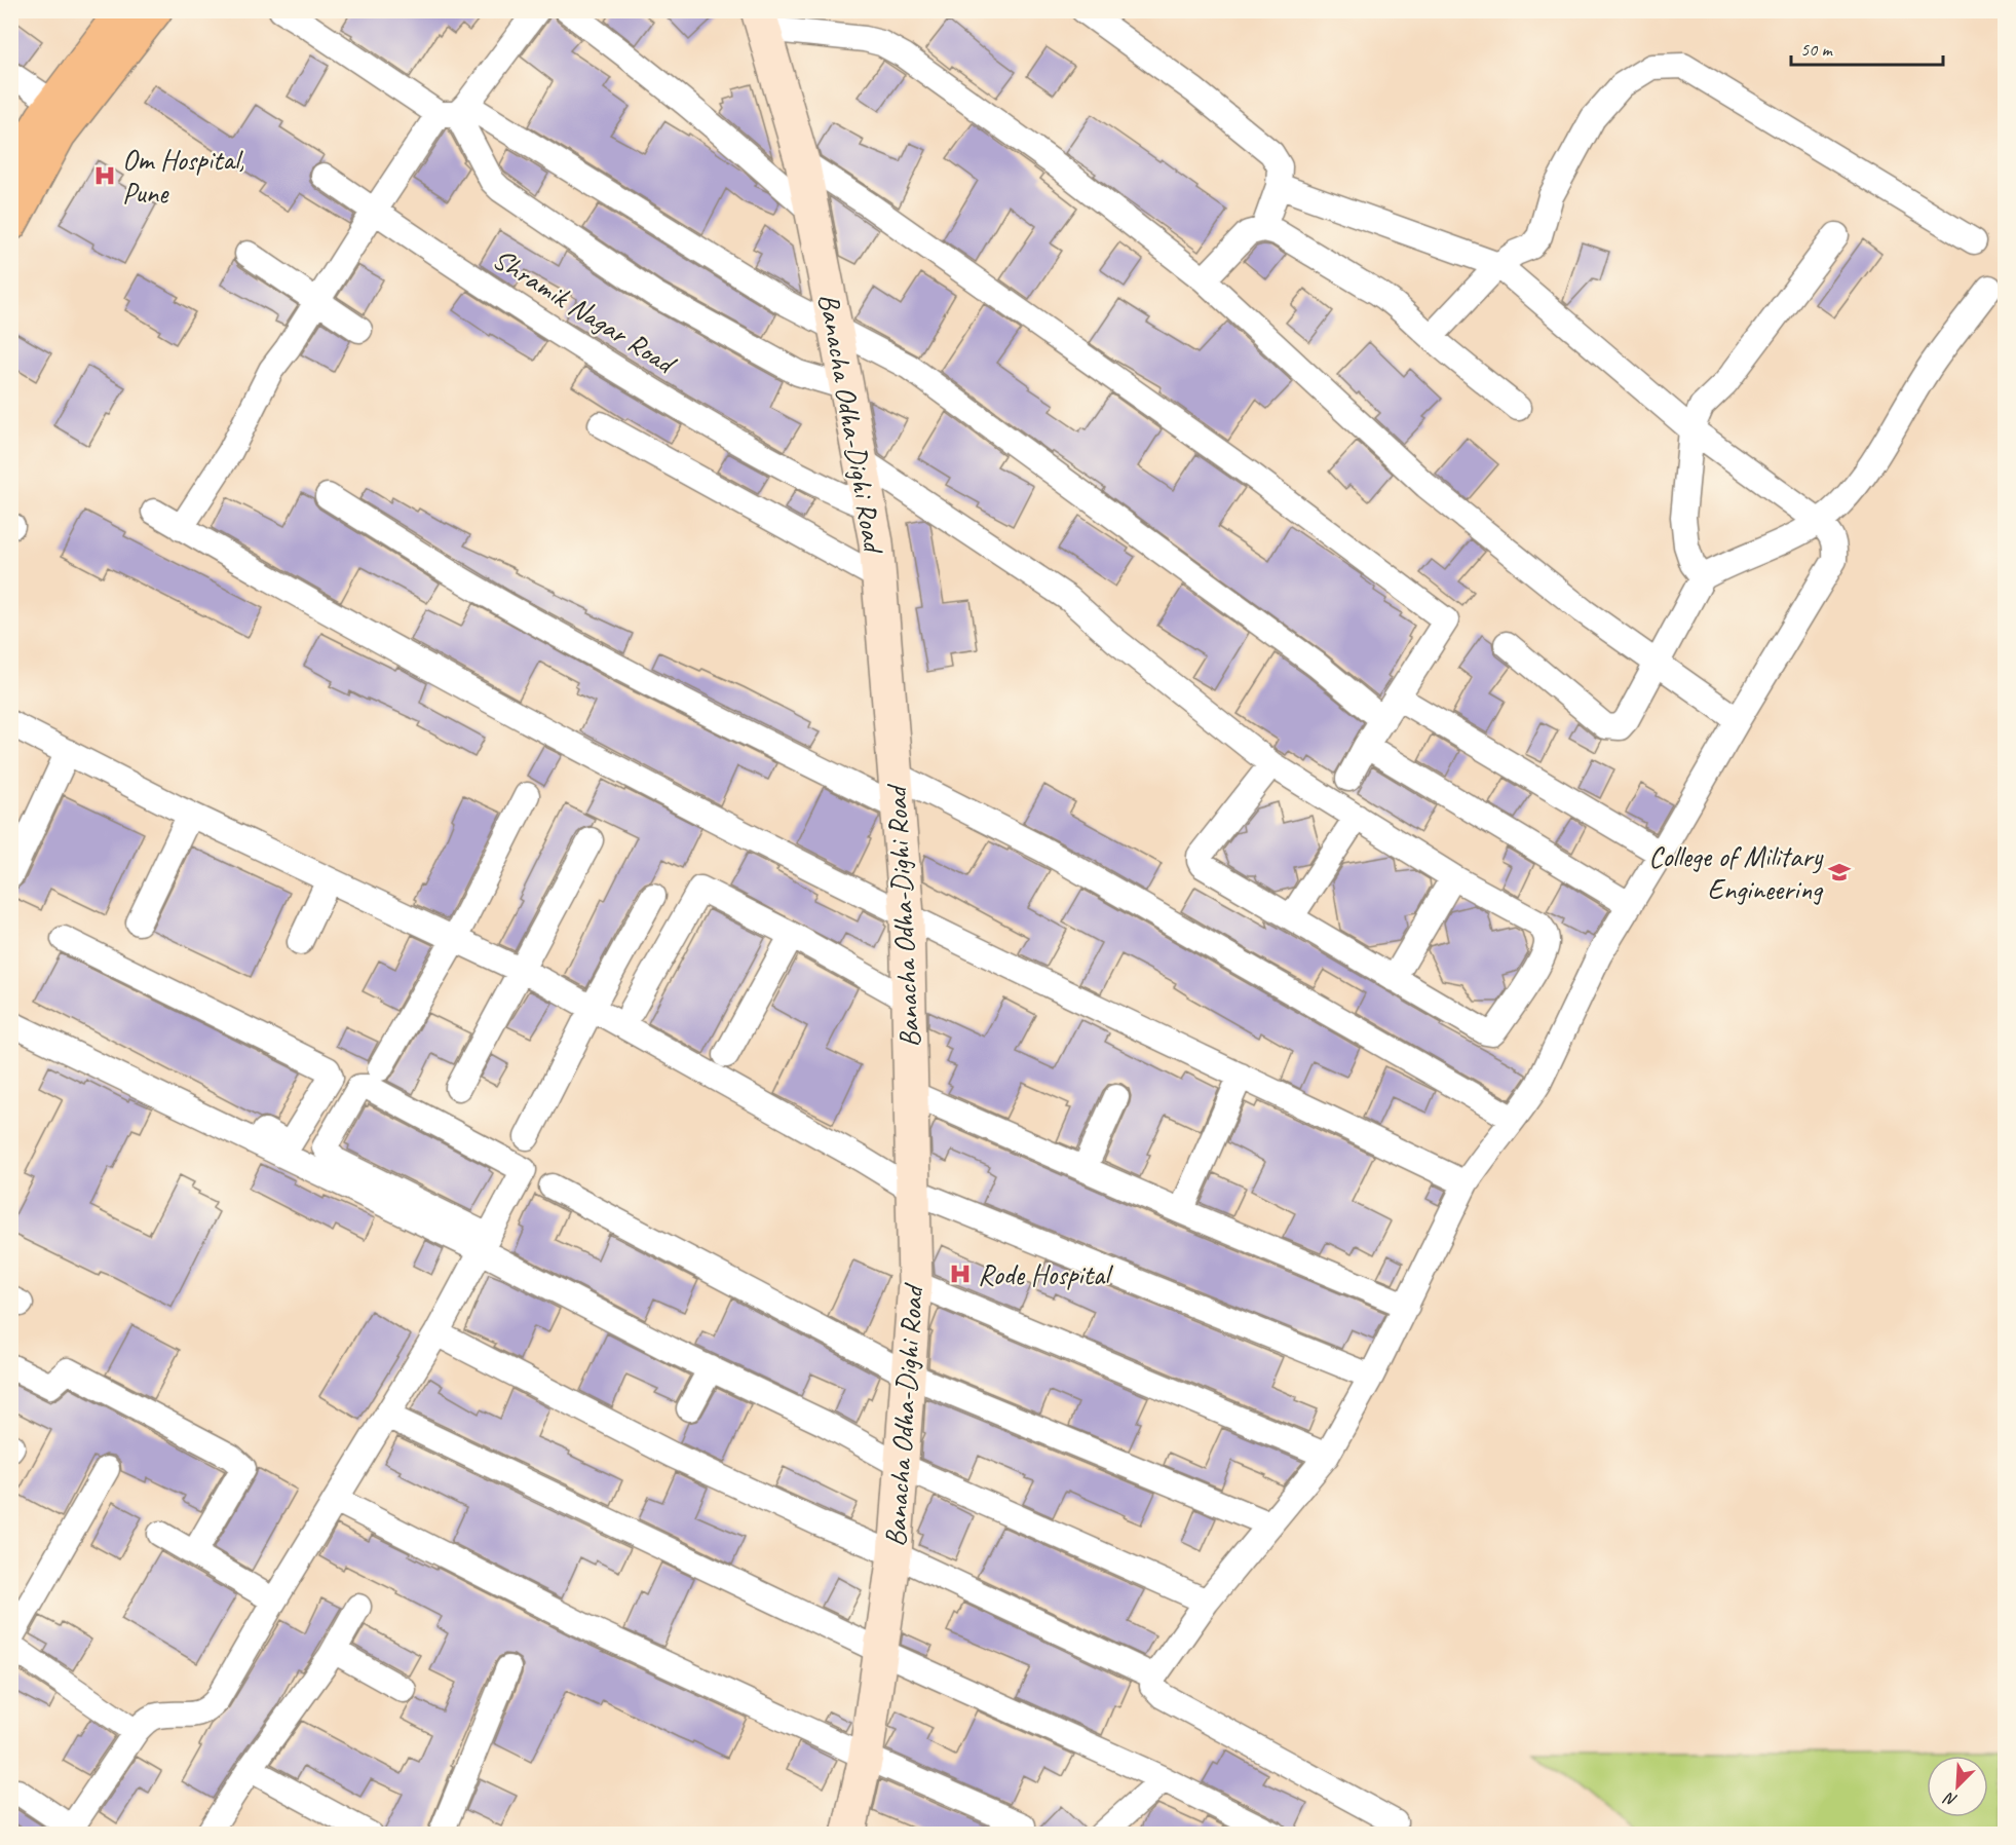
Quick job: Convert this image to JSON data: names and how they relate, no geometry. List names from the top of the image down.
{
  "streets": {
    "street": ["Shramik Nagar Road", "Banacha Odha-Dighi Road"]
  },
  "crossings": [
    ["Shramik Nagar Road", "Banacha Odha-Dighi Road"]
  ],
  "places": {
    "hospital": ["Om Hospital, Pune", "Rode Hospital"],
    "school or university": ["College of Military Engineering"]
  },
  "scale_bar": "50 m",
  "north": "bottom left"
}
